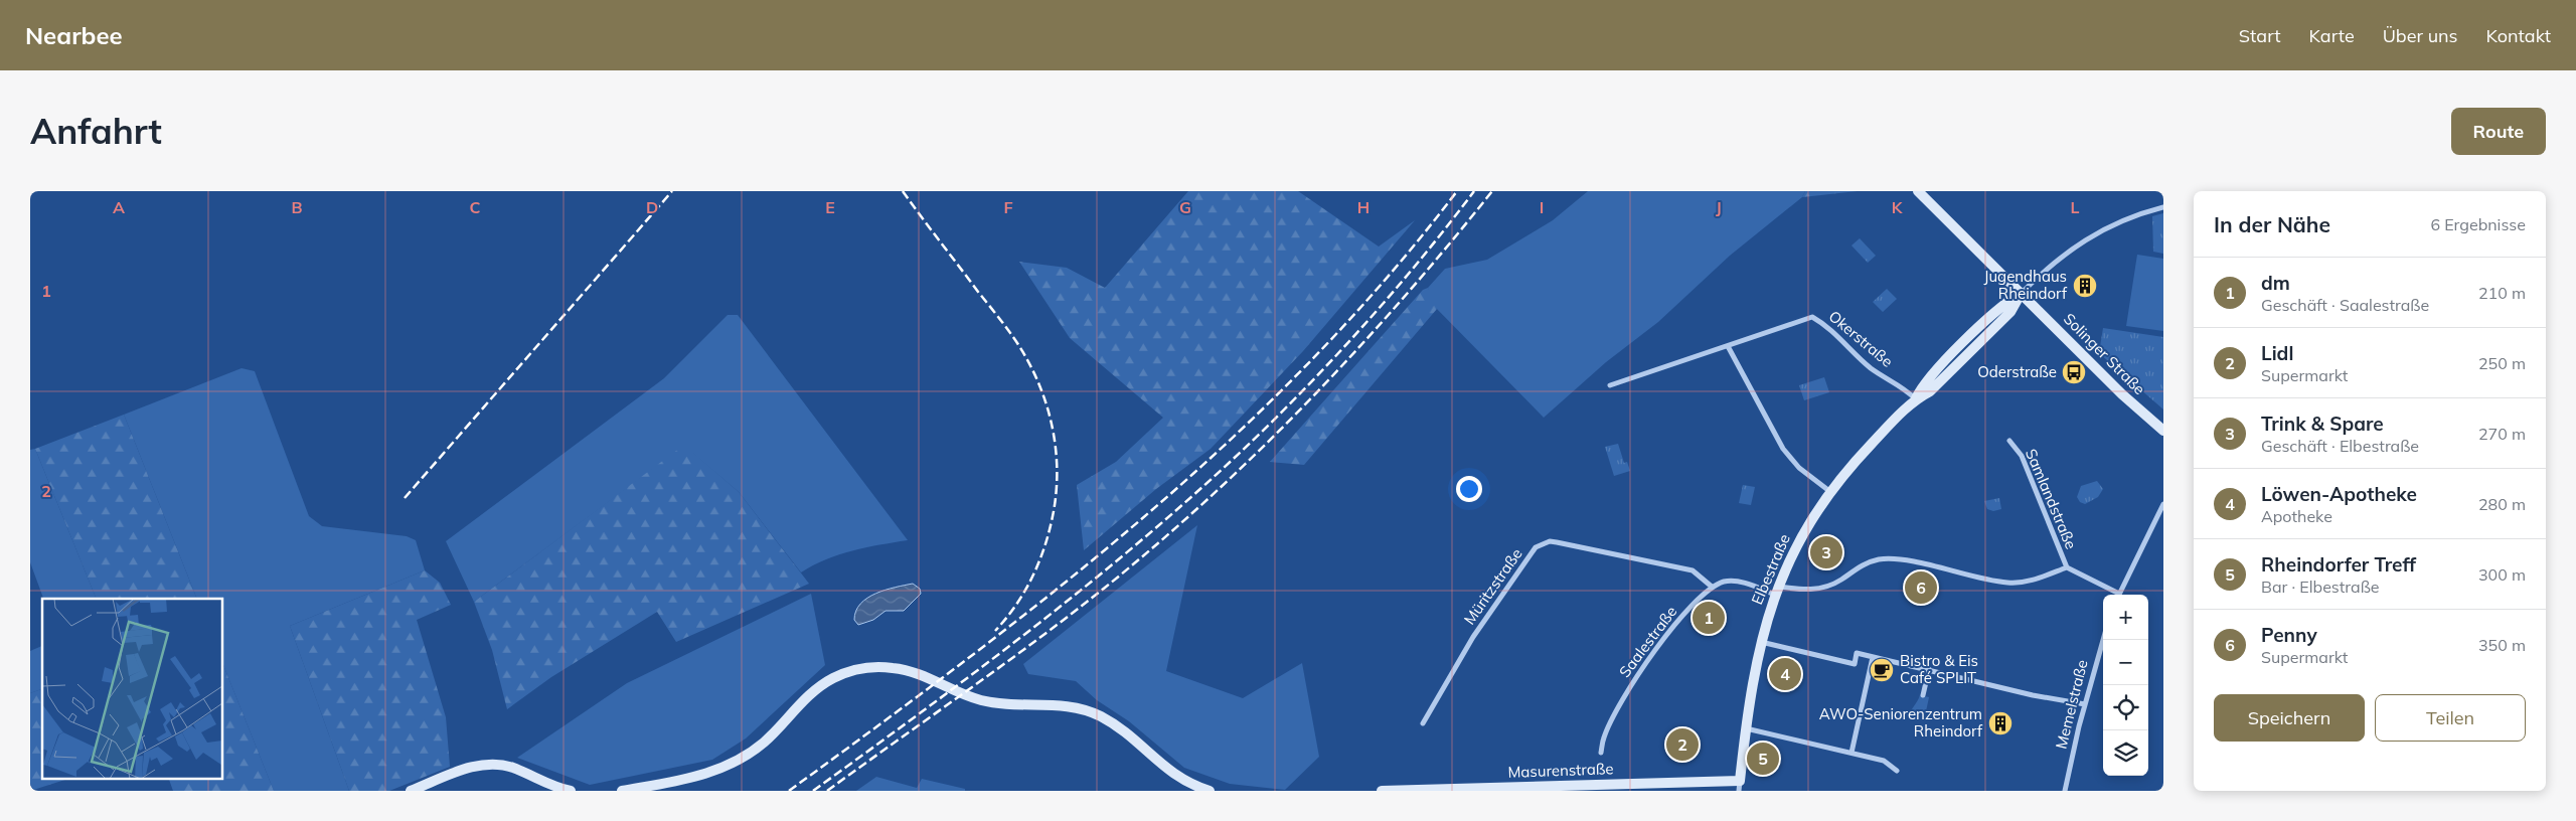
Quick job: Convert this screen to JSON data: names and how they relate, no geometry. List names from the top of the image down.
{
  "streets": {
    "main road": ["Solinger Straße", "Elbestraße", "Masurenstraße"],
    "street": [
      "Okerstraße",
      "Samlandstraße",
      "Müritzstraße",
      "Saalestraße",
      "Memelstraße"
    ]
  },
  "crossings": [
    ["Okerstraße", "Elbestraße"],
    ["Solinger Straße", "Elbestraße"],
    ["Elbestraße", "Masurenstraße"],
    ["Müritzstraße", "Saalestraße"]
  ],
  "places": {
    "building": ["Jugendhaus Rheindorf", "AWO-Seniorenzentrum Rheindorf"],
    "bus stop": ["Oderstraße"],
    "cafe": ["Bistro & Eis Café SPLIT"]
  },
  "page": {
    "header": "Nearbee",
    "nav": [
      "Start",
      "Karte",
      "Über uns",
      "Kontakt"
    ],
    "buttons": [
      "Route",
      ["Speichern", "Teilen"]
    ],
    "title": "Anfahrt",
    "heading": ["In der Nähe", "6 Ergebnisse"],
    "list": [
      {
        "mark": "1",
        "name": "dm",
        "note": "Geschäft · Saalestraße",
        "value": "210 m"
      },
      {
        "mark": "2",
        "name": "Lidl",
        "note": "Supermarkt",
        "value": "250 m"
      },
      {
        "mark": "3",
        "name": "Trink & Spare",
        "note": "Geschäft · Elbestraße",
        "value": "270 m"
      },
      {
        "mark": "4",
        "name": "Löwen-Apotheke",
        "note": "Apotheke",
        "value": "280 m"
      },
      {
        "mark": "5",
        "name": "Rheindorfer Treff",
        "note": "Bar · Elbestraße",
        "value": "300 m"
      },
      {
        "mark": "6",
        "name": "Penny",
        "note": "Supermarkt",
        "value": "350 m"
      }
    ],
    "pins": [
      "3",
      "6",
      "1",
      "4",
      "2",
      "5"
    ],
    "map_buttons": ["+", "−"]
  },
  "grid": {
    "columns": [
      "A",
      "B",
      "C",
      "D",
      "E",
      "F",
      "G",
      "H",
      "I",
      "J",
      "K",
      "L"
    ],
    "rows": ["1", "2"]
  }
}
